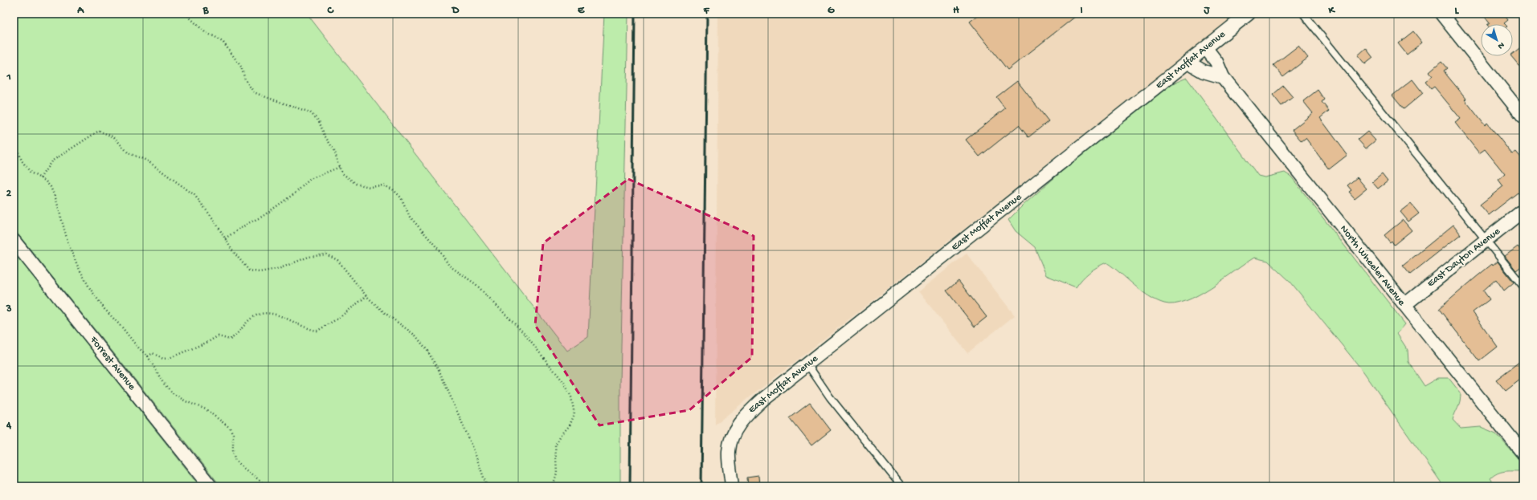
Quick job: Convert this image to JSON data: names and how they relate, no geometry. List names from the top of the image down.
{
  "streets": {
    "street": [
      "East Moffat Avenue",
      "East Dayton Avenue",
      "North Wheeler Avenue",
      "Forrest Avenue"
    ]
  },
  "crossings": [
    ["East Moffat Avenue", "North Wheeler Avenue"],
    ["East Dayton Avenue", "North Wheeler Avenue"]
  ],
  "north": "bottom right",
  "grid": {
    "columns": [
      "A",
      "B",
      "C",
      "D",
      "E",
      "F",
      "G",
      "H",
      "I",
      "J",
      "K",
      "L"
    ],
    "rows": [
      "1",
      "2",
      "3",
      "4"
    ]
  }
}
